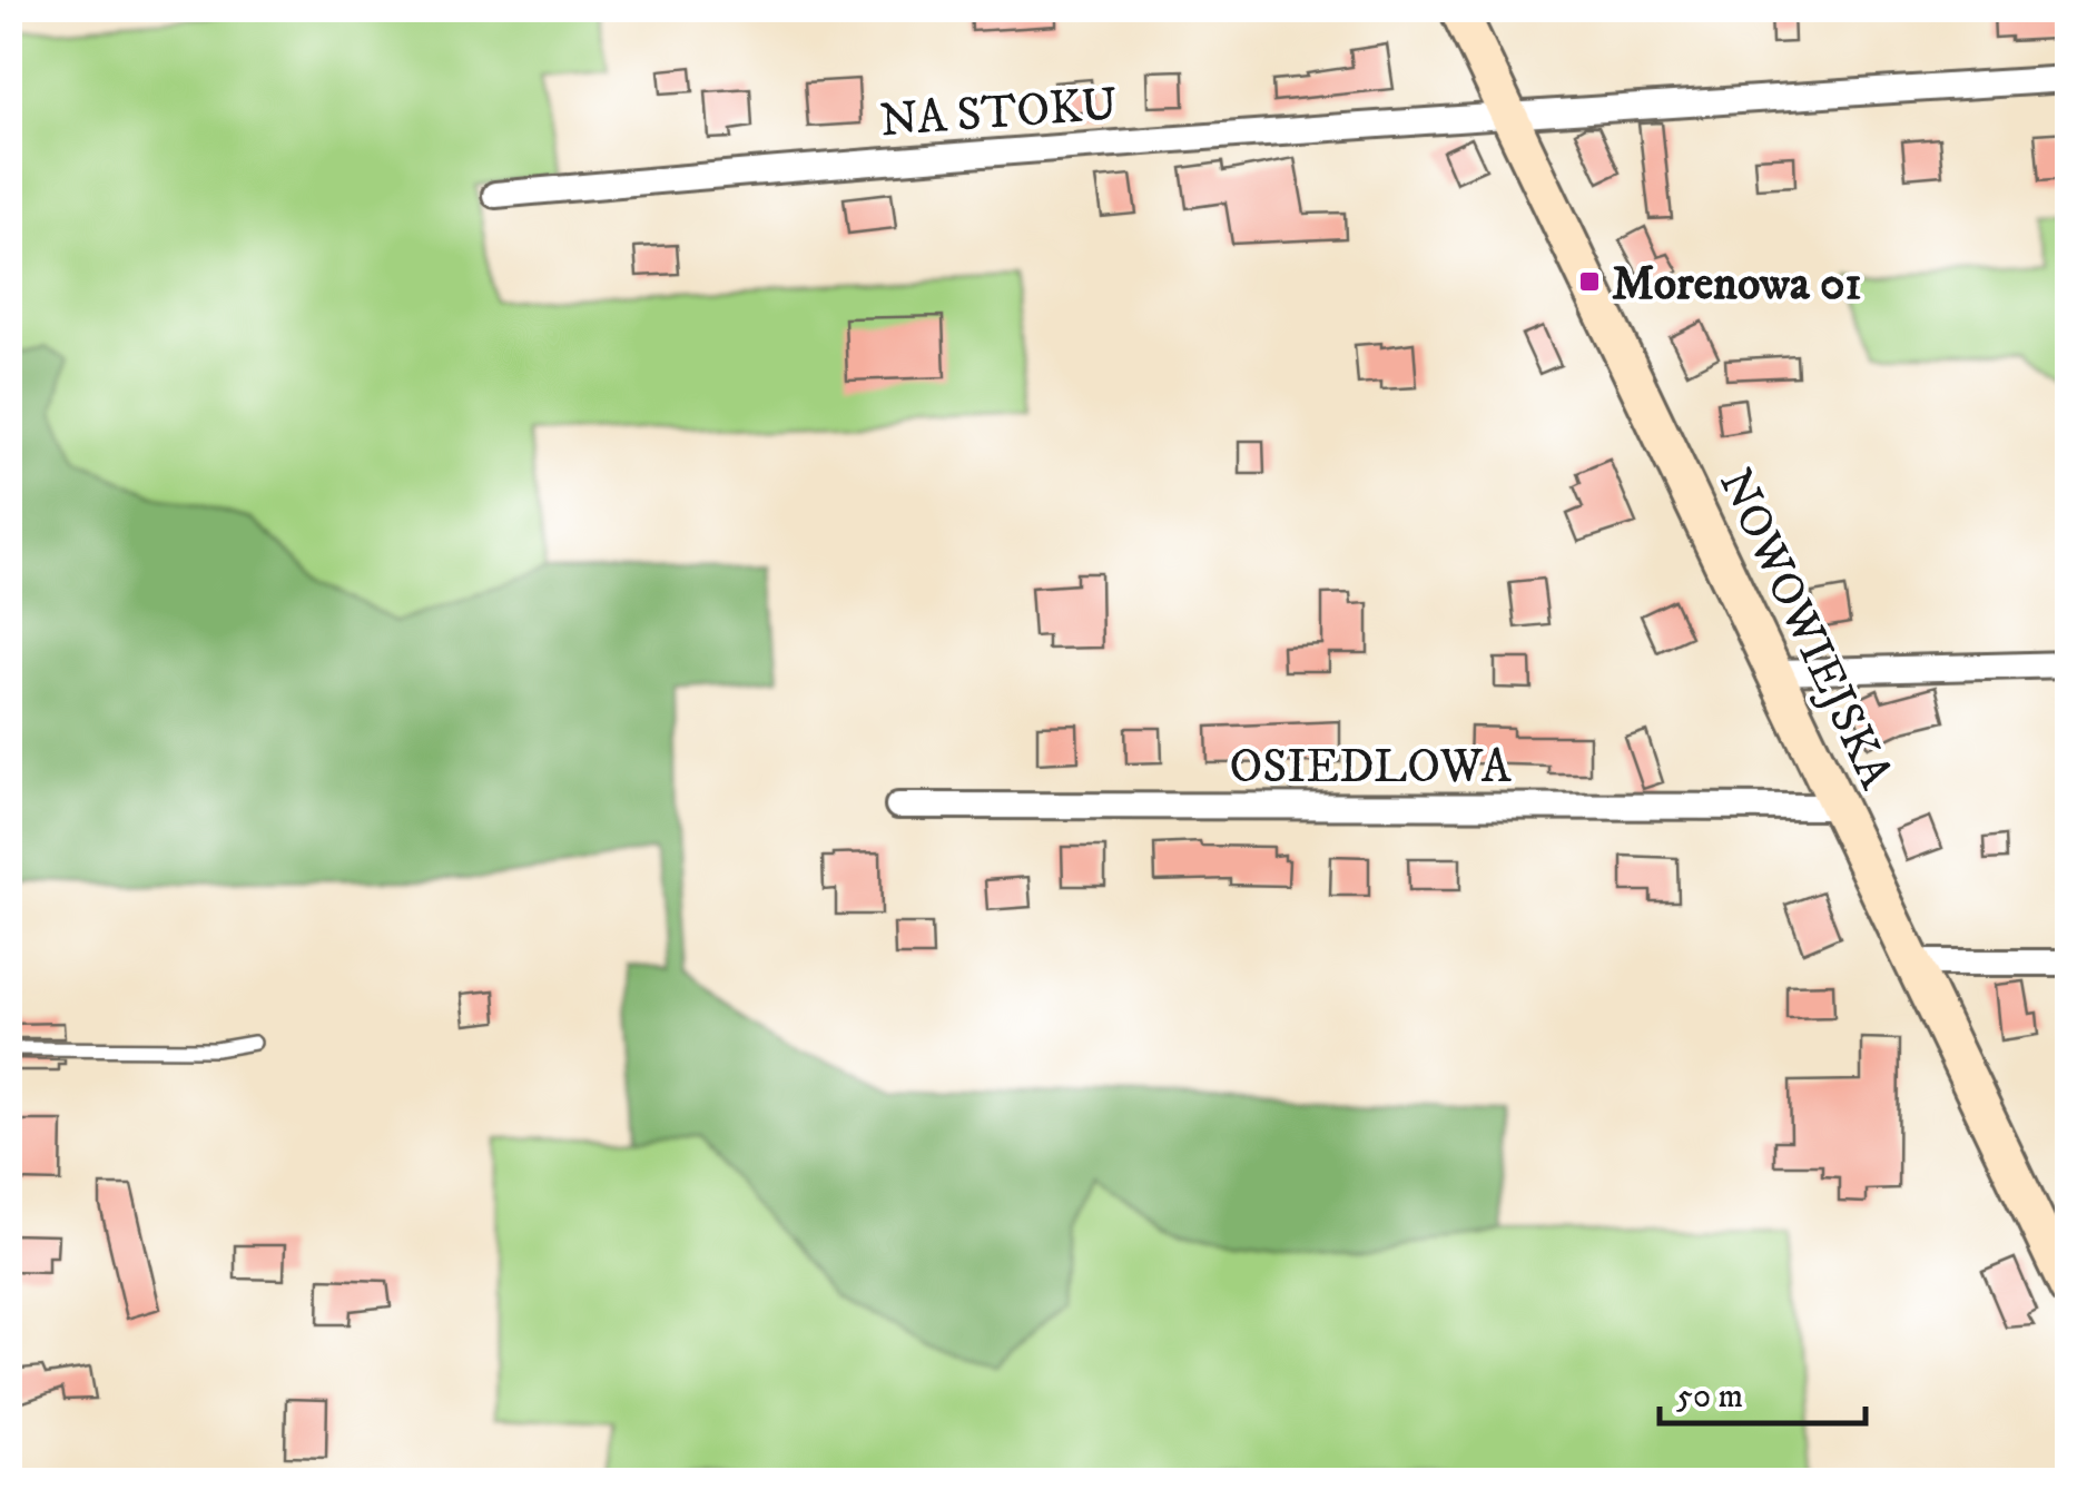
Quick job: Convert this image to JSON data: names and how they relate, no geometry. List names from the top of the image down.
{
  "streets": {
    "street": ["NA STOKU", "NOWOWIEJSKA", "OSIEDLOWA"]
  },
  "crossings": [
    ["NA STOKU", "NOWOWIEJSKA"],
    ["NOWOWIEJSKA", "OSIEDLOWA"]
  ],
  "places": {
    "transit": ["Morenowa 01"]
  },
  "scale_bar": "50 m"
}
